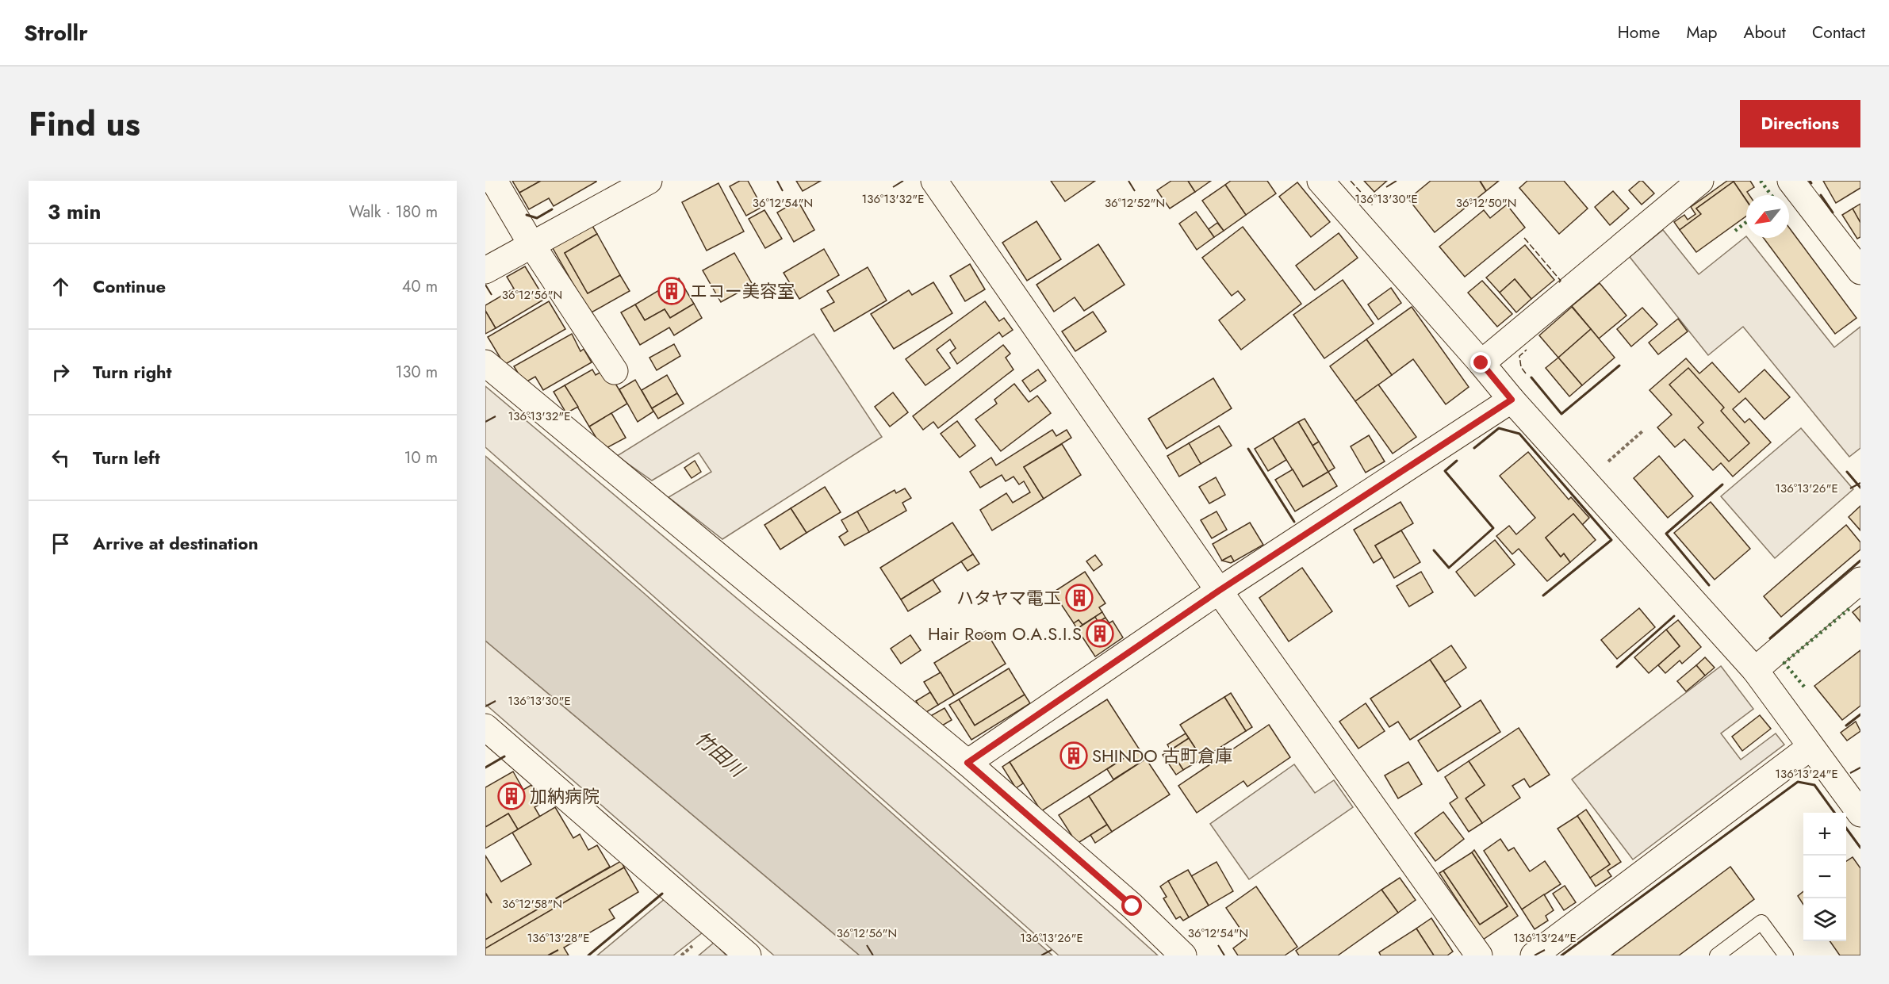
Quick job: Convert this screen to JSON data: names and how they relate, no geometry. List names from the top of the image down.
{
  "water": ["竹田川"],
  "places": {
    "building": [
      "エコー美容室",
      "ハタヤマ電工",
      "Hair Room O.A.S.I.S",
      "SHINDO 古町倉庫",
      "加納病院"
    ]
  },
  "north": "bottom left",
  "page": {
    "header": "Strollr",
    "nav": [
      "Home",
      "Map",
      "About",
      "Contact"
    ],
    "title": "Find us",
    "buttons": "Directions",
    "heading": ["3 min", "Walk · 180 m"],
    "list": [
      ["Continue", "40 m"],
      ["Turn right", "130 m"],
      ["Turn left", "10 m"],
      "Arrive at destination"
    ],
    "map_buttons": ["+", "−"]
  },
  "coordinates": [
    "136°13'32\"E",
    "136°13'30\"E",
    "36°12'54\"N",
    "36°12'50\"N",
    "36°12'52\"N",
    "36°12'56\"N",
    "136°13'26\"E",
    "136°13'24\"E",
    "36°12'58\"N",
    "136°13'28\"E"
  ]
}
